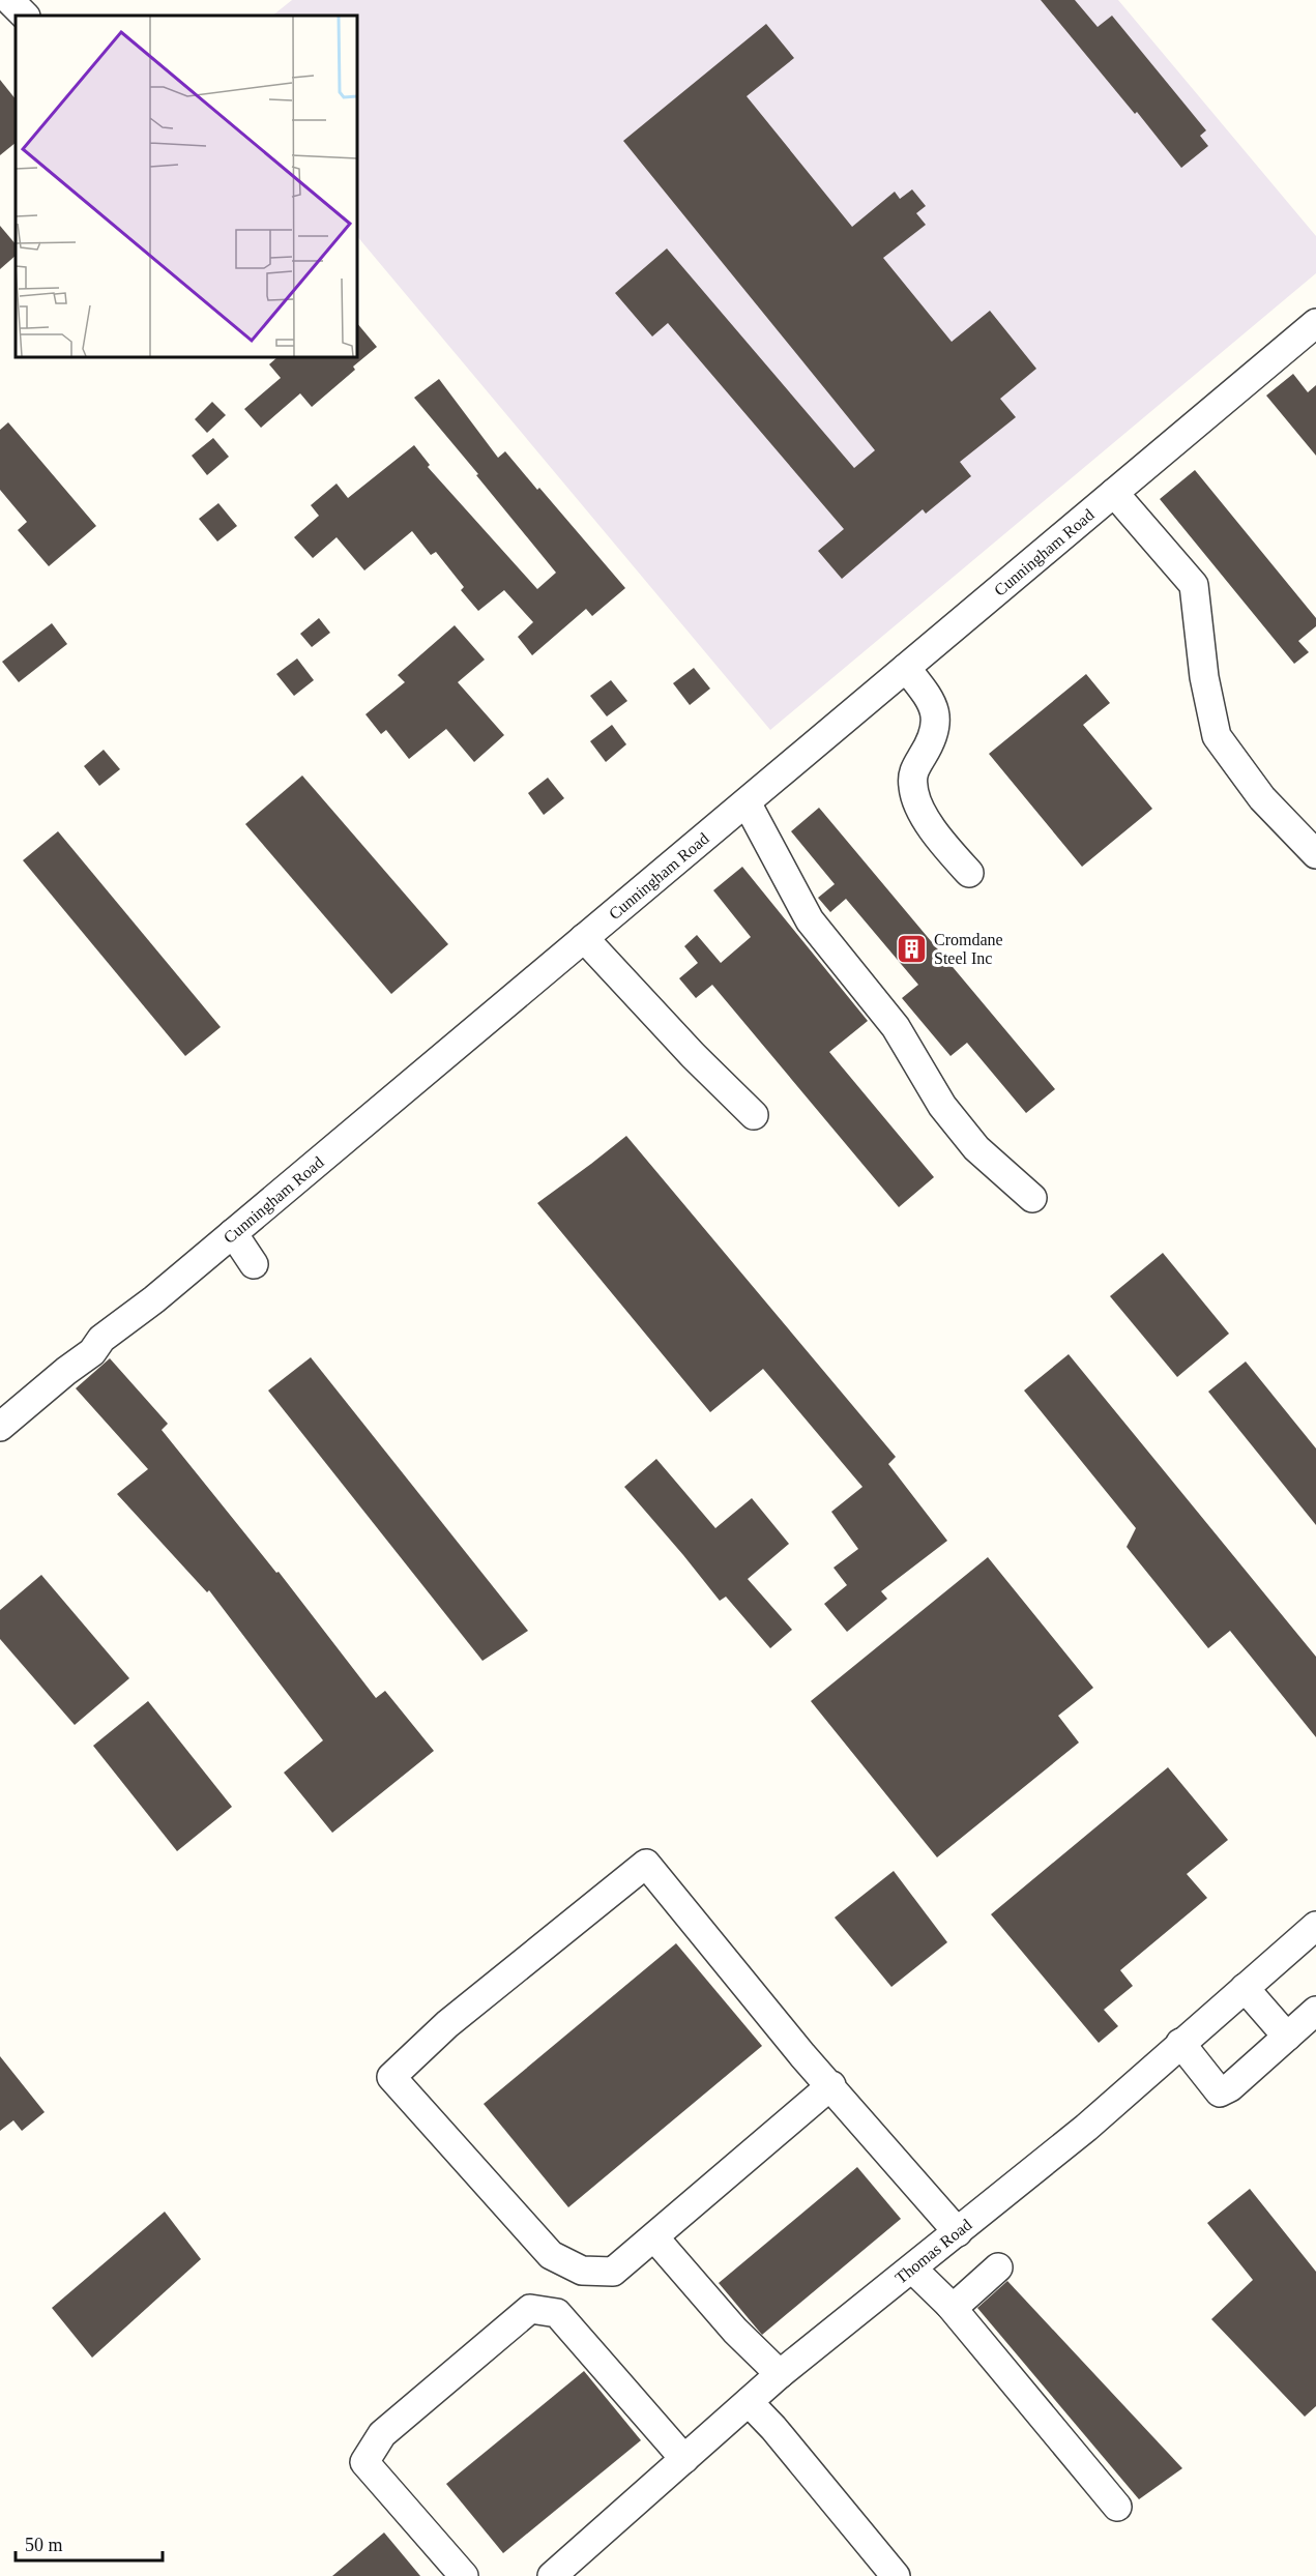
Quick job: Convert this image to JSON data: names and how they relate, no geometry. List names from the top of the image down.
{
  "streets": {
    "street": ["Cunningham Road", "Thomas Road"]
  },
  "places": {
    "building": ["Cromdane Steel Inc"]
  },
  "scale_bar": "50 m"
}
